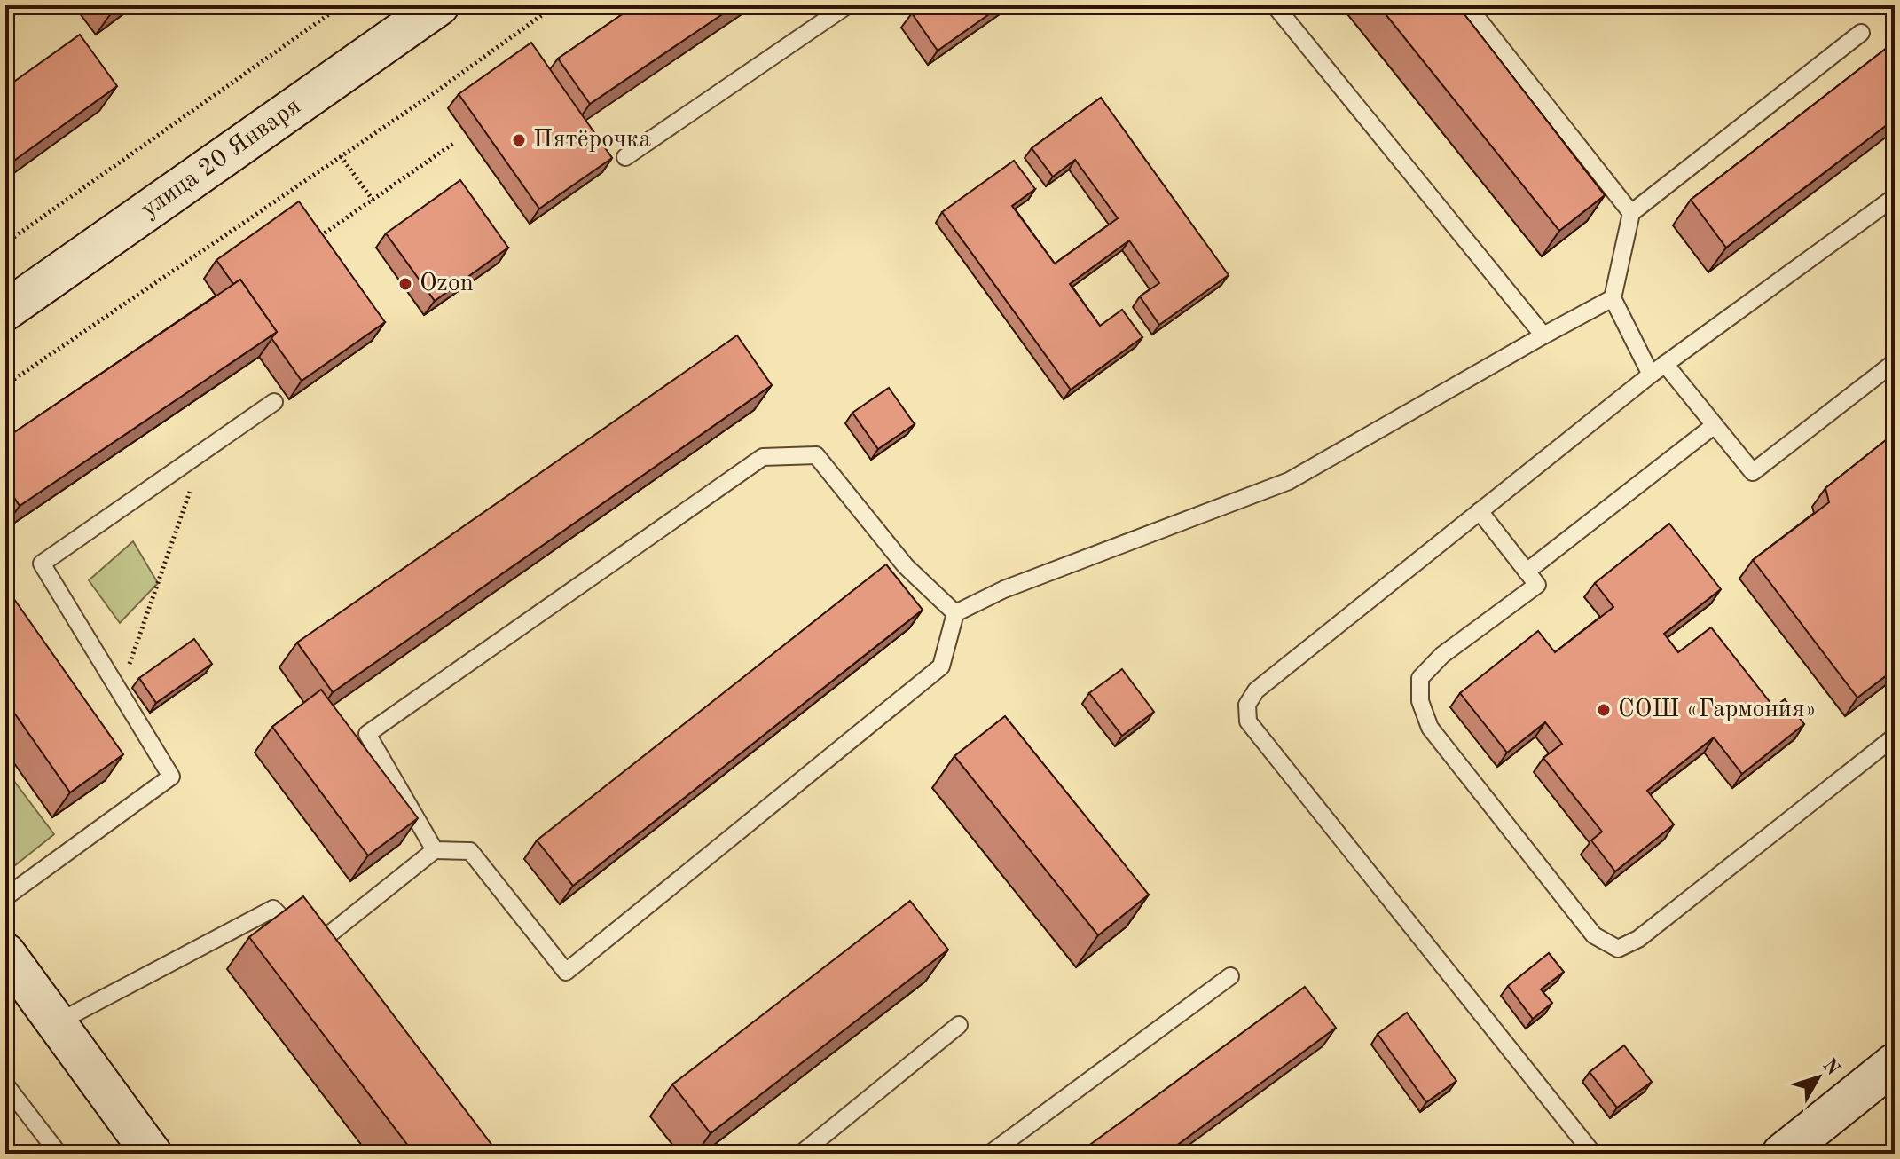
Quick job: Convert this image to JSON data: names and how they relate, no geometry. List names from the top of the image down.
{
  "streets": {
    "main road": ["улица 20 Января"]
  },
  "places": ["Пятёрочка", "Ozon", "СОШ «Гармония»"],
  "north": "top right"
}
